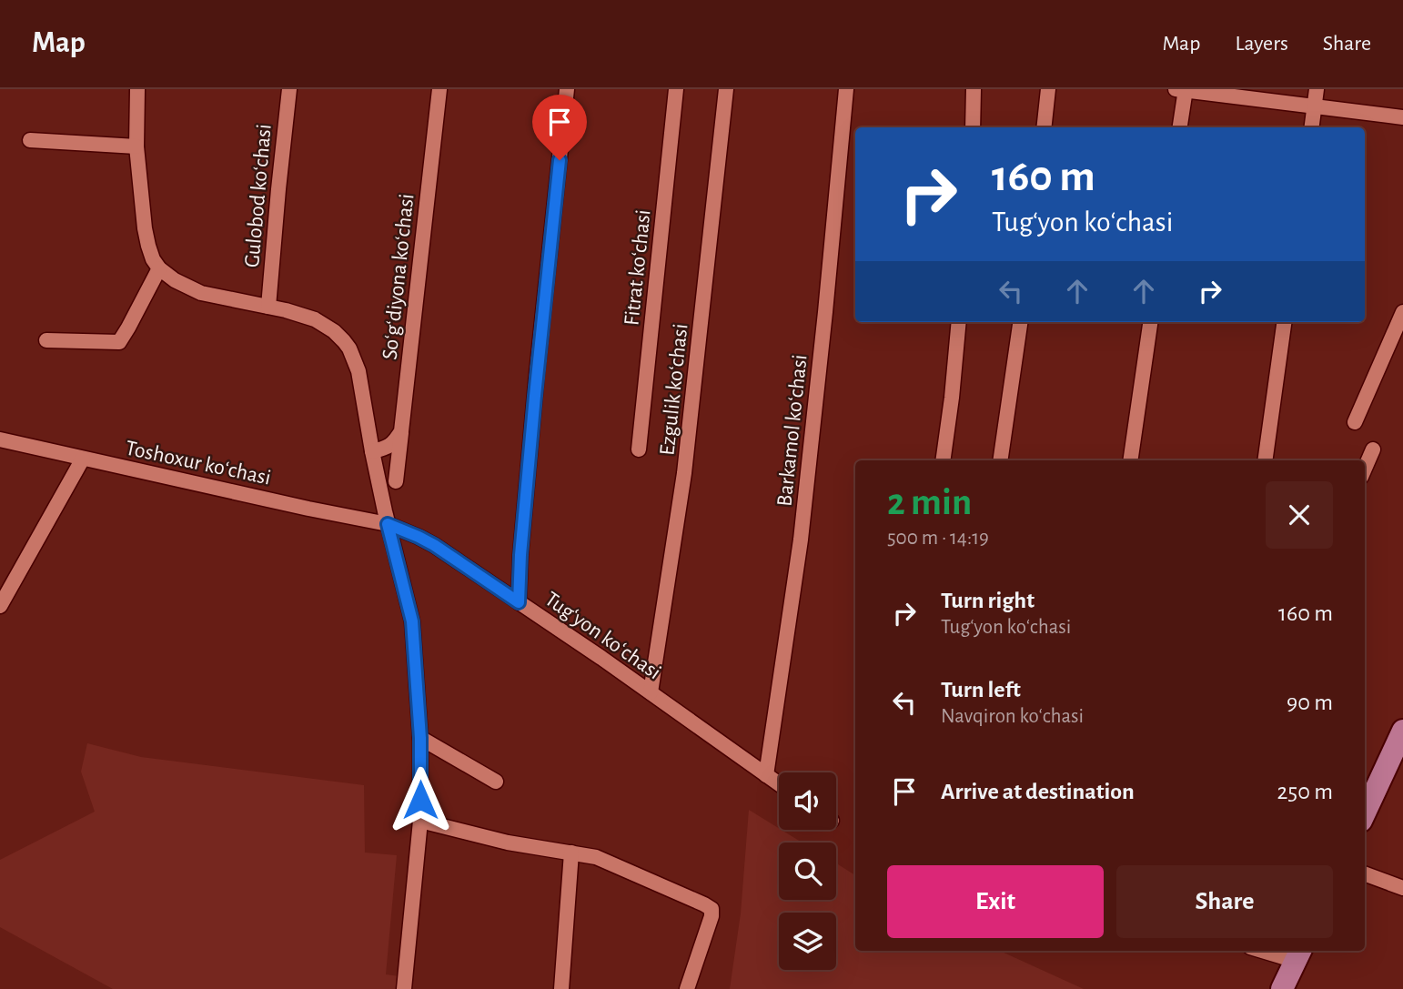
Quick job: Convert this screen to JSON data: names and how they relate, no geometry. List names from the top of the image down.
{
  "streets": {
    "street": [
      "Gulobod koʻchasi",
      "Fitrat koʻchasi",
      "Soʻgʻdiyona koʻchasi",
      "Ezgulik koʻchasi",
      "Barkamol koʻchasi",
      "Toshoxur koʻchasi",
      "Tugʻyon koʻchasi"
    ]
  },
  "crossings": [
    ["Ezgulik koʻchasi", "Tugʻyon koʻchasi"],
    ["Barkamol koʻchasi", "Tugʻyon koʻchasi"],
    ["Toshoxur koʻchasi", "Tugʻyon koʻchasi"]
  ],
  "page": {
    "header": "Map",
    "nav": ["Map", "Layers", "Share"],
    "turn": ["160 m", "Tugʻyon koʻchasi"],
    "heading": ["2 min", "500 m · 14:19"],
    "list": [
      {
        "name": "Turn right",
        "note": "Tugʻyon koʻchasi",
        "value": "160 m"
      },
      {
        "name": "Turn left",
        "note": "Navqiron koʻchasi",
        "value": "90 m"
      },
      {
        "name": "Arrive at destination",
        "value": "250 m"
      }
    ],
    "buttons": ["Exit", "Share"]
  }
}
